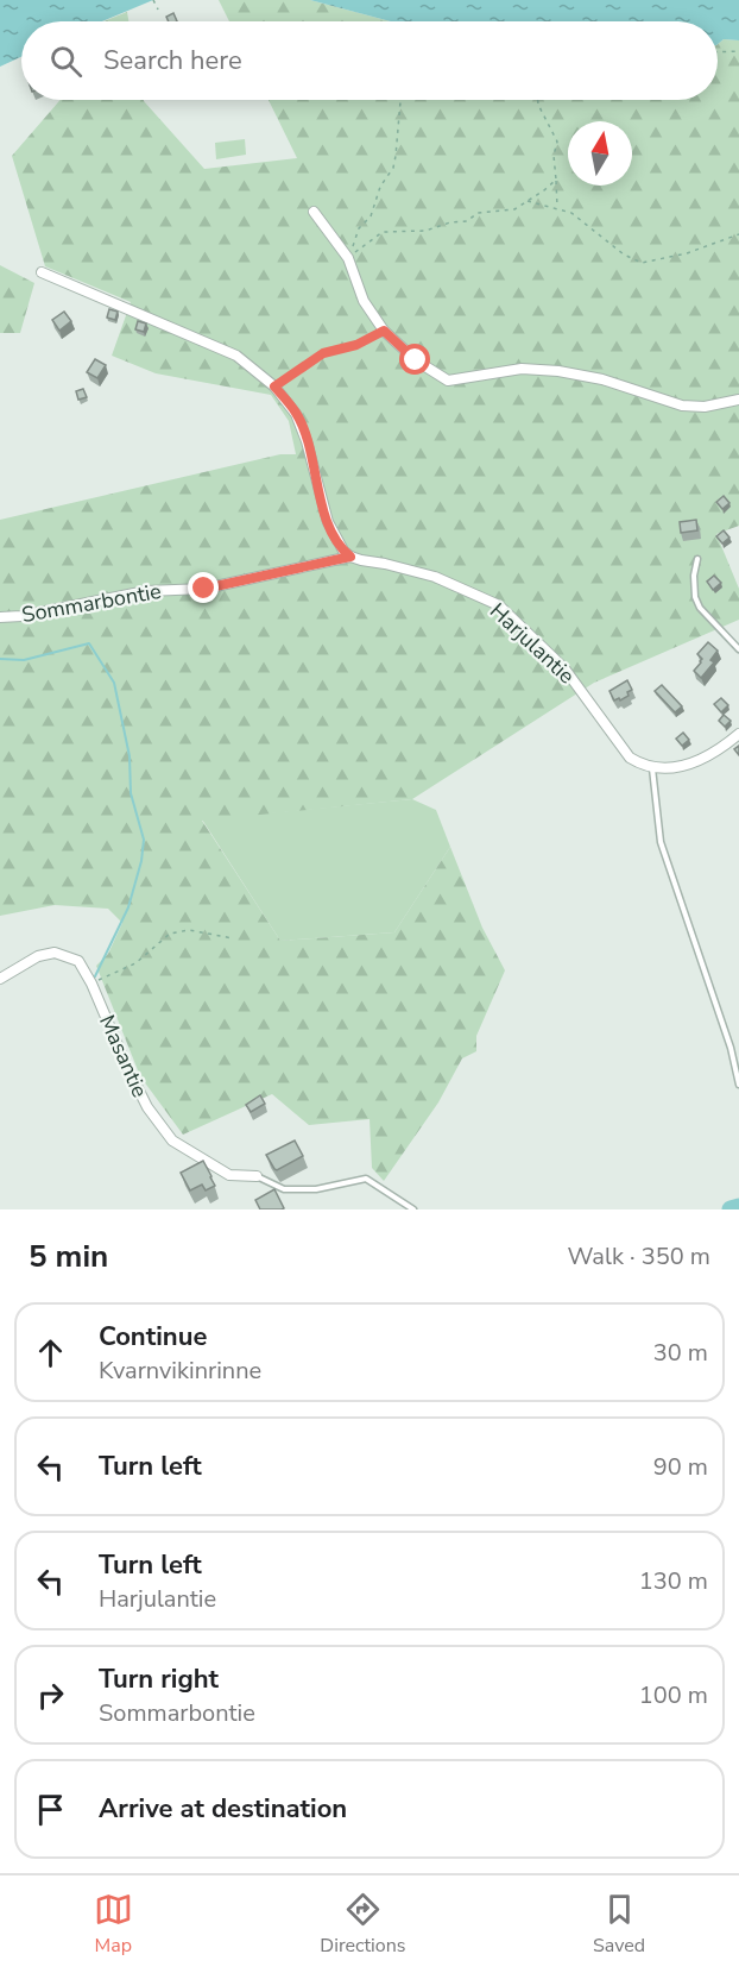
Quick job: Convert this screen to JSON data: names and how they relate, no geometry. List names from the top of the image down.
{
  "streets": {
    "street": ["Sommarbontie", "Harjulantie", "Masantie"]
  },
  "crossings": [
    ["Sommarbontie", "Harjulantie"]
  ],
  "north": "top",
  "page": {
    "search": "Search here",
    "heading": ["5 min", "Walk · 350 m"],
    "list": [
      ["Continue", "Kvarnvikinrinne", "30 m"],
      ["Turn left", "90 m"],
      ["Turn left", "Harjulantie", "130 m"],
      ["Turn right", "Sommarbontie", "100 m"],
      "Arrive at destination"
    ],
    "nav": ["Map", "Directions", "Saved"]
  }
}
